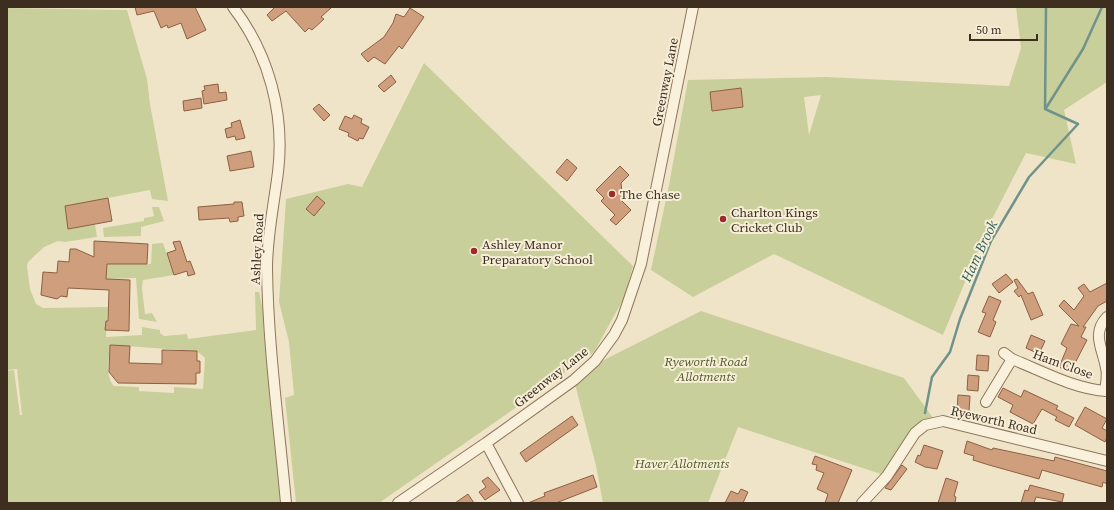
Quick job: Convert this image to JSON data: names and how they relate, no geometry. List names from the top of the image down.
{
  "streets": {
    "street": [
      "Greenway Lane",
      "Ashley Road",
      "Ham Close",
      "Ryeworth Road"
    ]
  },
  "water": ["Ham Brook"],
  "parks": ["Ryeworth Road Allotments", "Haver Allotments"],
  "places": ["The Chase", "Charlton Kings Cricket Club", "Ashley Manor Preparatory School"],
  "scale_bar": "50 m"
}
